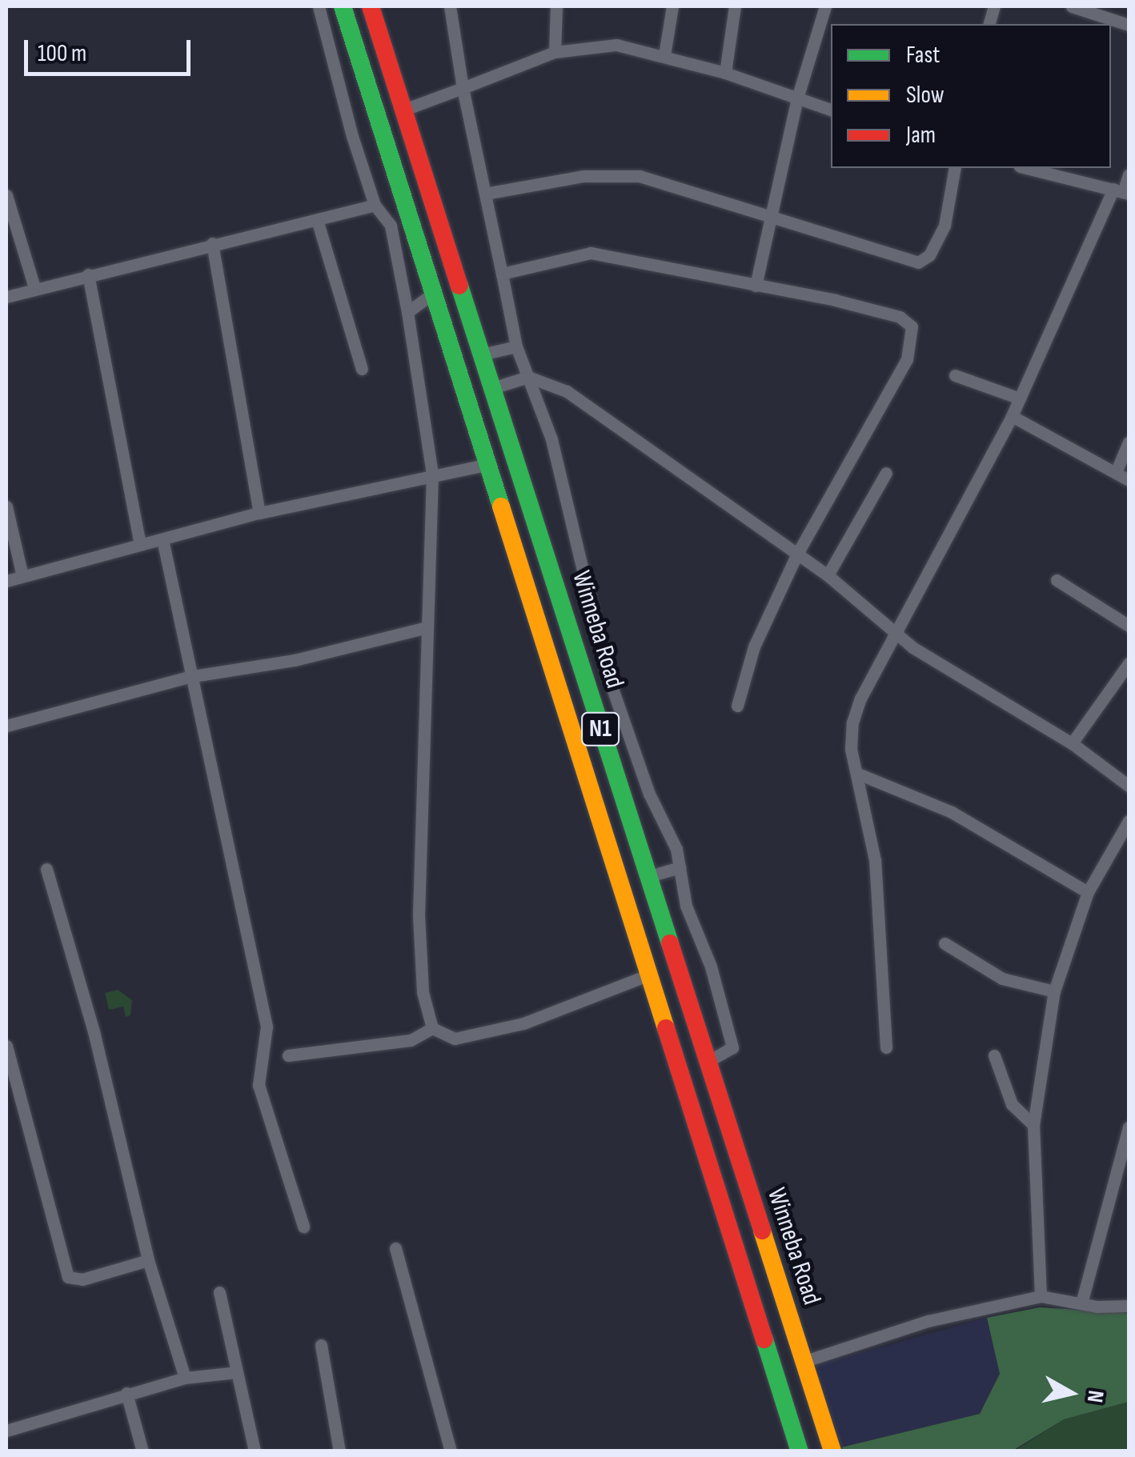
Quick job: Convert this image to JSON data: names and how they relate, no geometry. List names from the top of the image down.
{
  "streets": {
    "highway": ["Winneba Road", "N1"]
  },
  "legend": ["Fast", "Slow", "Jam"],
  "scale_bar": "100 m",
  "north": "right"
}
